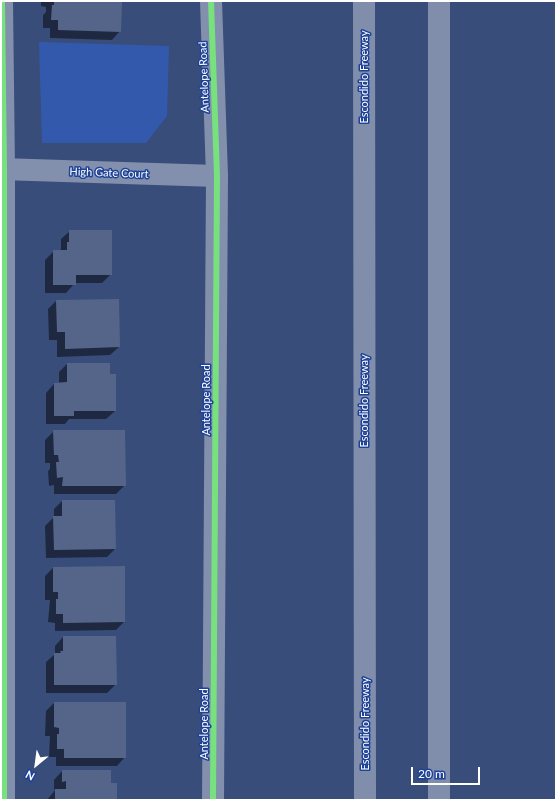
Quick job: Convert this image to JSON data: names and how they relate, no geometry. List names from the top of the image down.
{
  "streets": {
    "highway": ["Escondido Freeway"],
    "street": ["Antelope Road", "High Gate Court"]
  },
  "crossings": [
    ["Antelope Road", "High Gate Court"]
  ],
  "scale_bar": "20 m",
  "north": "bottom left"
}
